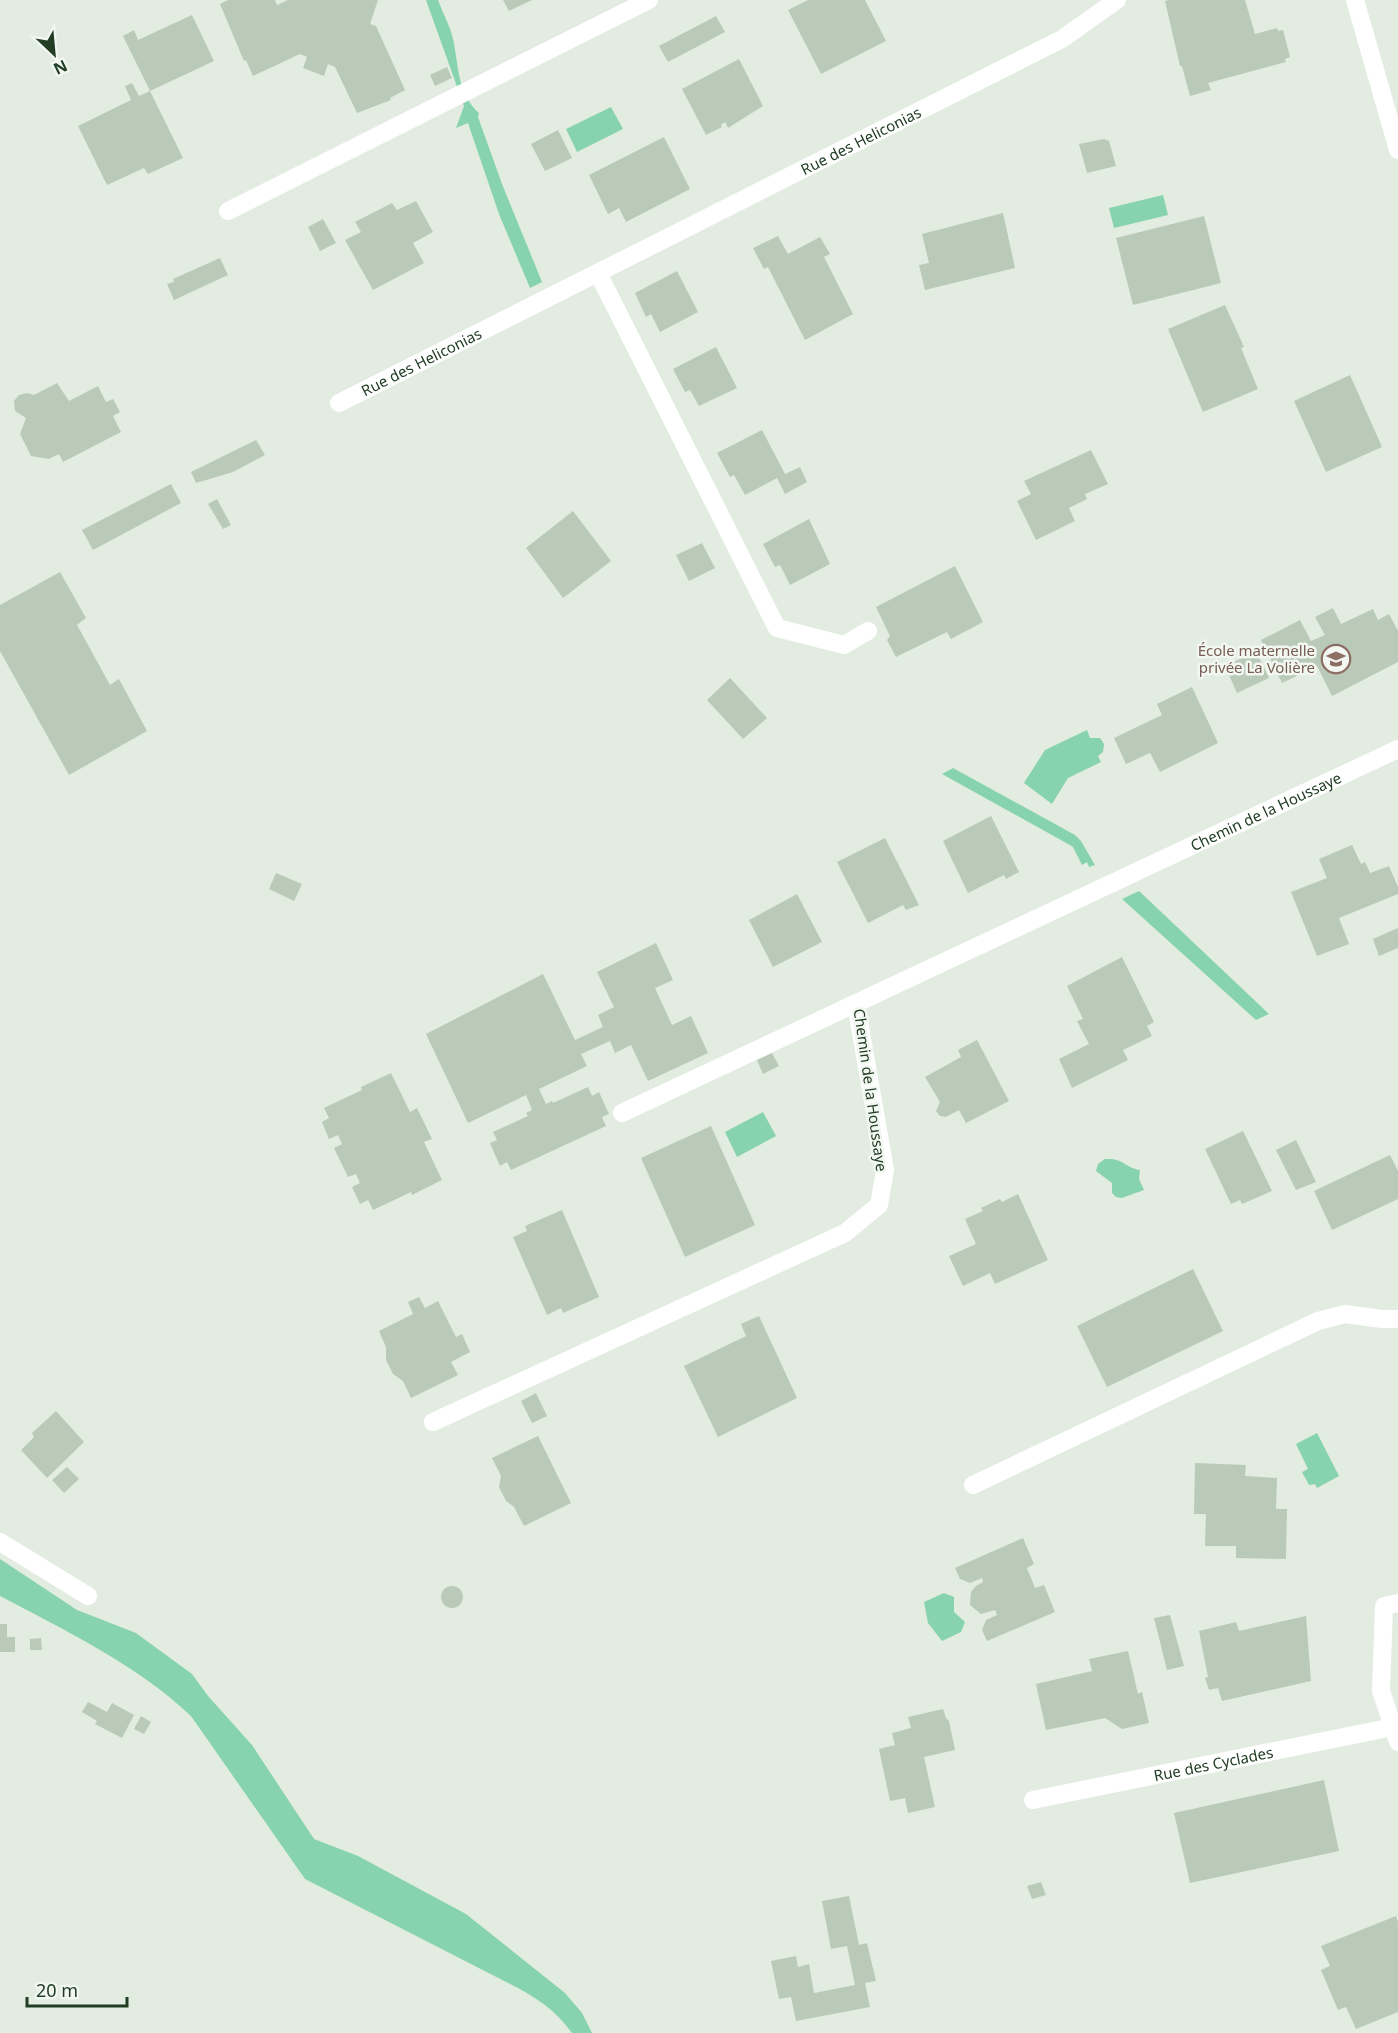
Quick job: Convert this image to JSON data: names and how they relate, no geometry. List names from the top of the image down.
{
  "streets": {
    "street": ["Rue des Heliconias", "Chemin de la Houssaye", "Rue des Cyclades"]
  },
  "places": {
    "school or university": ["École maternelle privée La Volière"]
  },
  "scale_bar": "20 m",
  "north": "bottom right"
}
